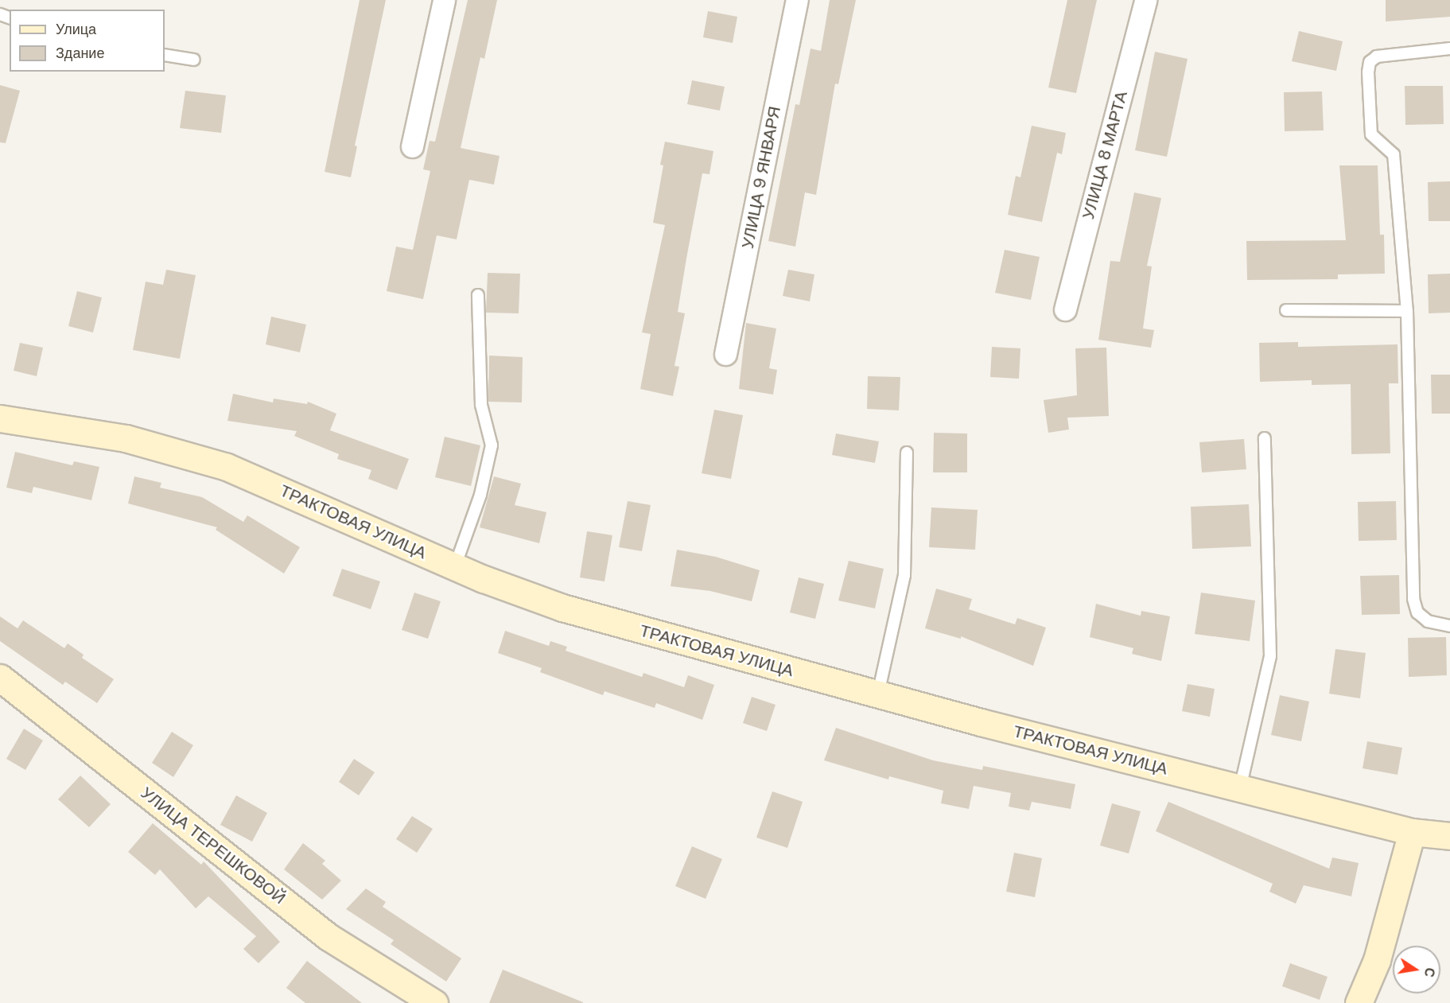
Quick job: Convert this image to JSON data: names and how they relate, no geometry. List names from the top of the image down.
{
  "streets": {
    "street": [
      "УЛИЦА 8 МАРТА",
      "УЛИЦА 9 ЯНВАРЯ",
      "ТРАКТОВАЯ УЛИЦА",
      "УЛИЦА ТЕРЕШКОВОЙ"
    ]
  },
  "legend": ["Улица", "Здание"],
  "north": "right"
}
